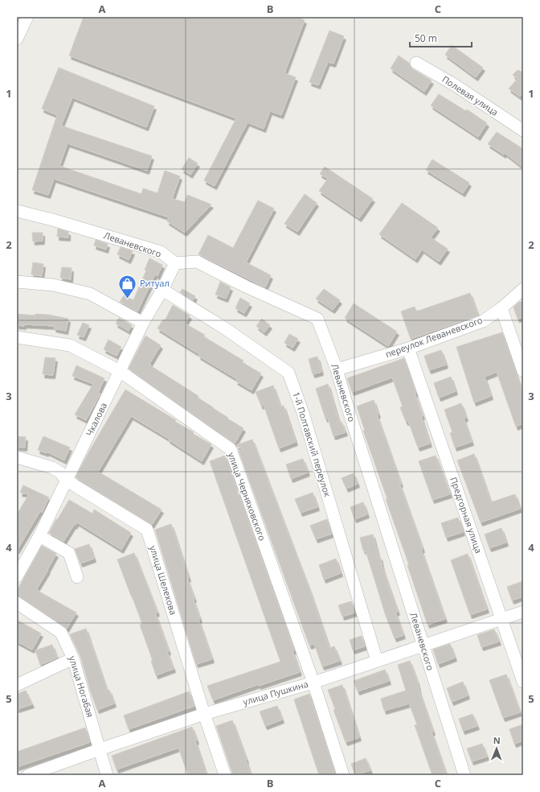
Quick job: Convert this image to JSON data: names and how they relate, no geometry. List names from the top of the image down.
{
  "streets": {
    "street": [
      "Полевая улица",
      "Леваневского",
      "переулок Леваневского",
      "Чкалова",
      "1-й Полтавский переулок",
      "улица Черняховского",
      "Предгорная улица",
      "улица Шелехова",
      "улица Ногабая",
      "улица Пушкина"
    ]
  },
  "crossings": [
    ["Леваневского", "переулок Леваневского"],
    ["Леваневского", "Чкалова"],
    ["Леваневского", "улица Пушкина"],
    ["переулок Леваневского", "Предгорная улица"],
    ["Чкалова", "1-й Полтавский переулок"],
    ["Чкалова", "улица Черняховского"],
    ["Чкалова", "улица Шелехова"],
    ["1-й Полтавский переулок", "улица Пушкина"],
    ["улица Черняховского", "улица Пушкина"],
    ["Предгорная улица", "улица Пушкина"],
    ["улица Шелехова", "улица Пушкина"],
    ["улица Ногабая", "улица Пушкина"]
  ],
  "places": {
    "shop": ["Ритуал"]
  },
  "scale_bar": "50 m",
  "north": "top",
  "grid": {
    "columns": ["A", "B", "C"],
    "rows": [
      "1",
      "2",
      "3",
      "4",
      "5"
    ]
  }
}
